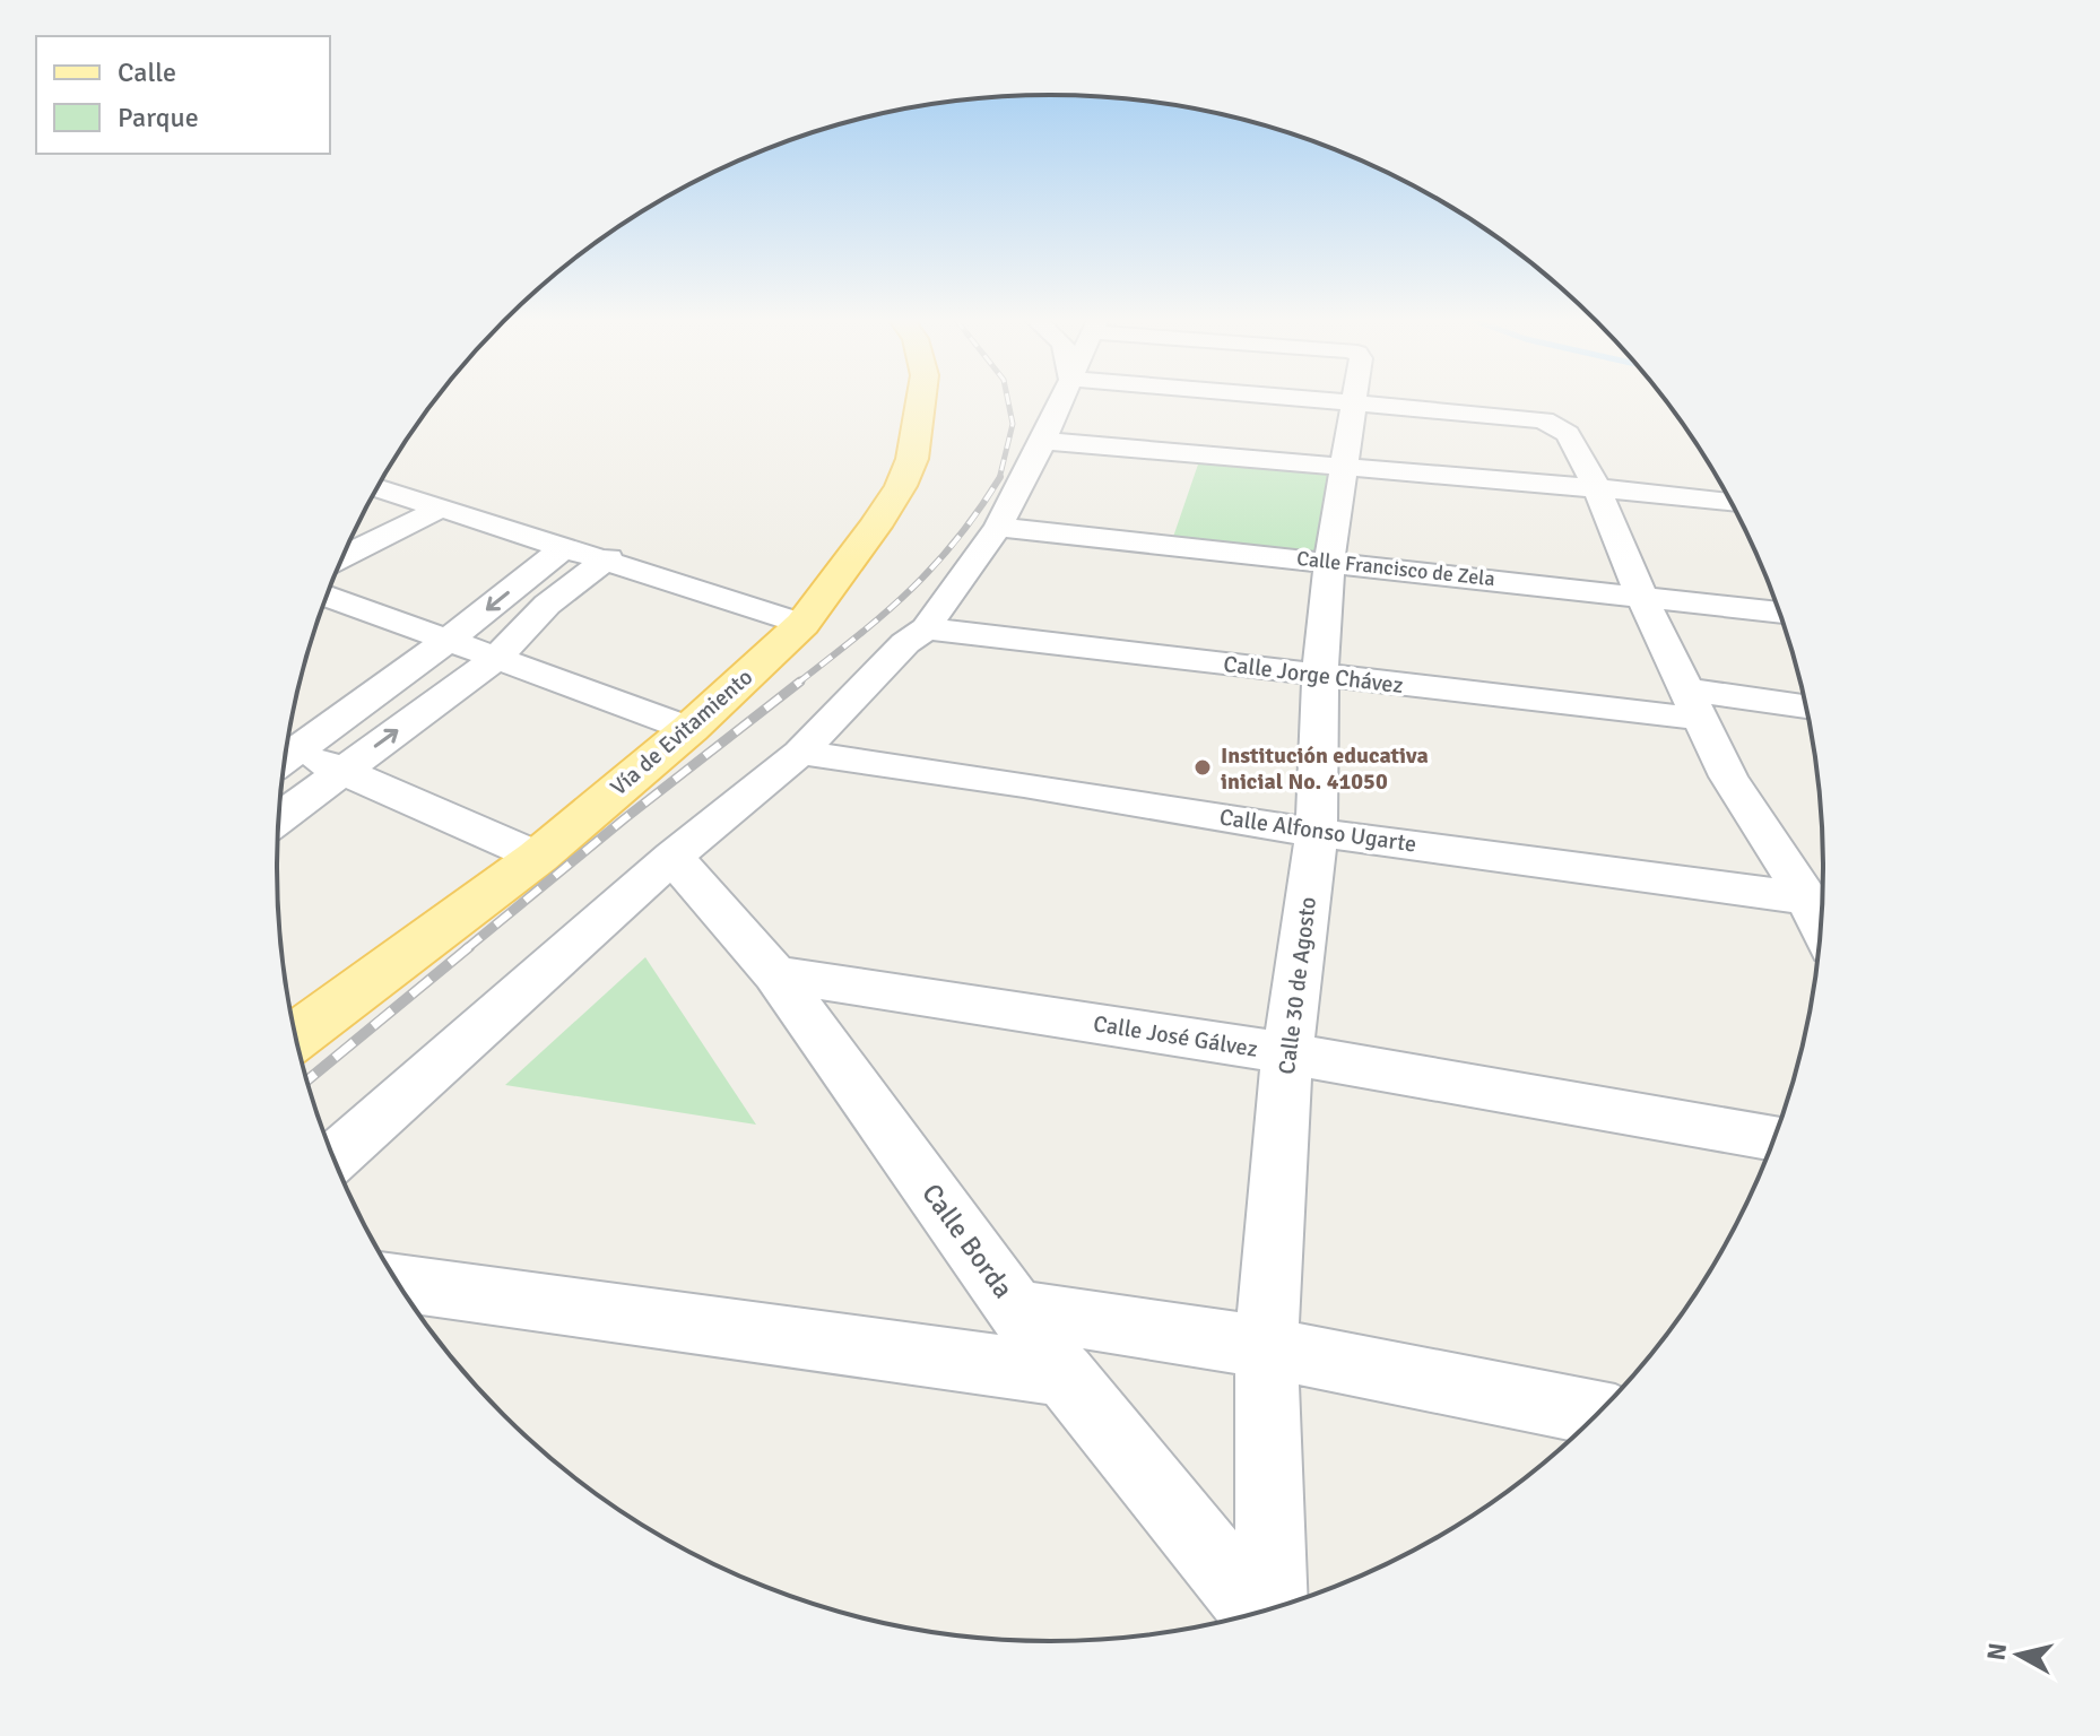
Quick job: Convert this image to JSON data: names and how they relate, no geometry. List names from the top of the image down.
{
  "streets": {
    "main road": ["Vía de Evitamiento"],
    "street": [
      "Calle Francisco de Zela",
      "Calle Jorge Chávez",
      "Calle Alfonso Ugarte",
      "Calle 30 de Agosto",
      "Calle José Gálvez",
      "Calle Borda"
    ]
  },
  "crossings": [
    ["Calle Francisco de Zela", "Calle 30 de Agosto"],
    ["Calle Jorge Chávez", "Calle 30 de Agosto"],
    ["Calle Alfonso Ugarte", "Calle 30 de Agosto"],
    ["Calle 30 de Agosto", "Calle José Gálvez"],
    ["Calle José Gálvez", "Calle Borda"]
  ],
  "places": ["Institución educativa inicial No. 41050"],
  "legend": ["Calle", "Parque"],
  "north": "left"
}
